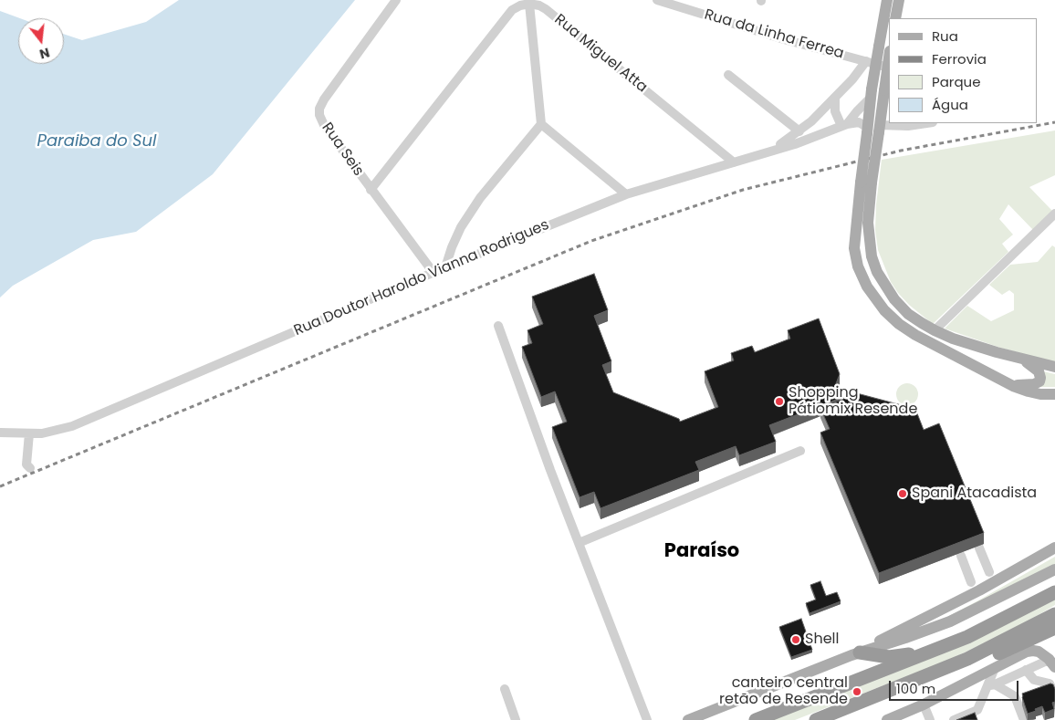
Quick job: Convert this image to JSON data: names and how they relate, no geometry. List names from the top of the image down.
{
  "streets": {
    "street": [
      "Rua da Linha Ferrea",
      "Rua Miguel Atta",
      "Rua Seis",
      "Rua Doutor Haroldo Vianna Rodrigues"
    ]
  },
  "crossings": [
    ["Rua Miguel Atta", "Rua Doutor Haroldo Vianna Rodrigues"],
    ["Rua Seis", "Rua Doutor Haroldo Vianna Rodrigues"]
  ],
  "districts": ["Paraíso"],
  "water": ["Paraiba do Sul"],
  "places": [
    "Shopping Pátiomix Resende",
    "Spani Atacadista",
    "Shell",
    "canteiro central retão de Resende"
  ],
  "legend": [
    "Rua",
    "Ferrovia",
    "Parque",
    "Água"
  ],
  "scale_bar": "100 m",
  "north": "bottom"
}
